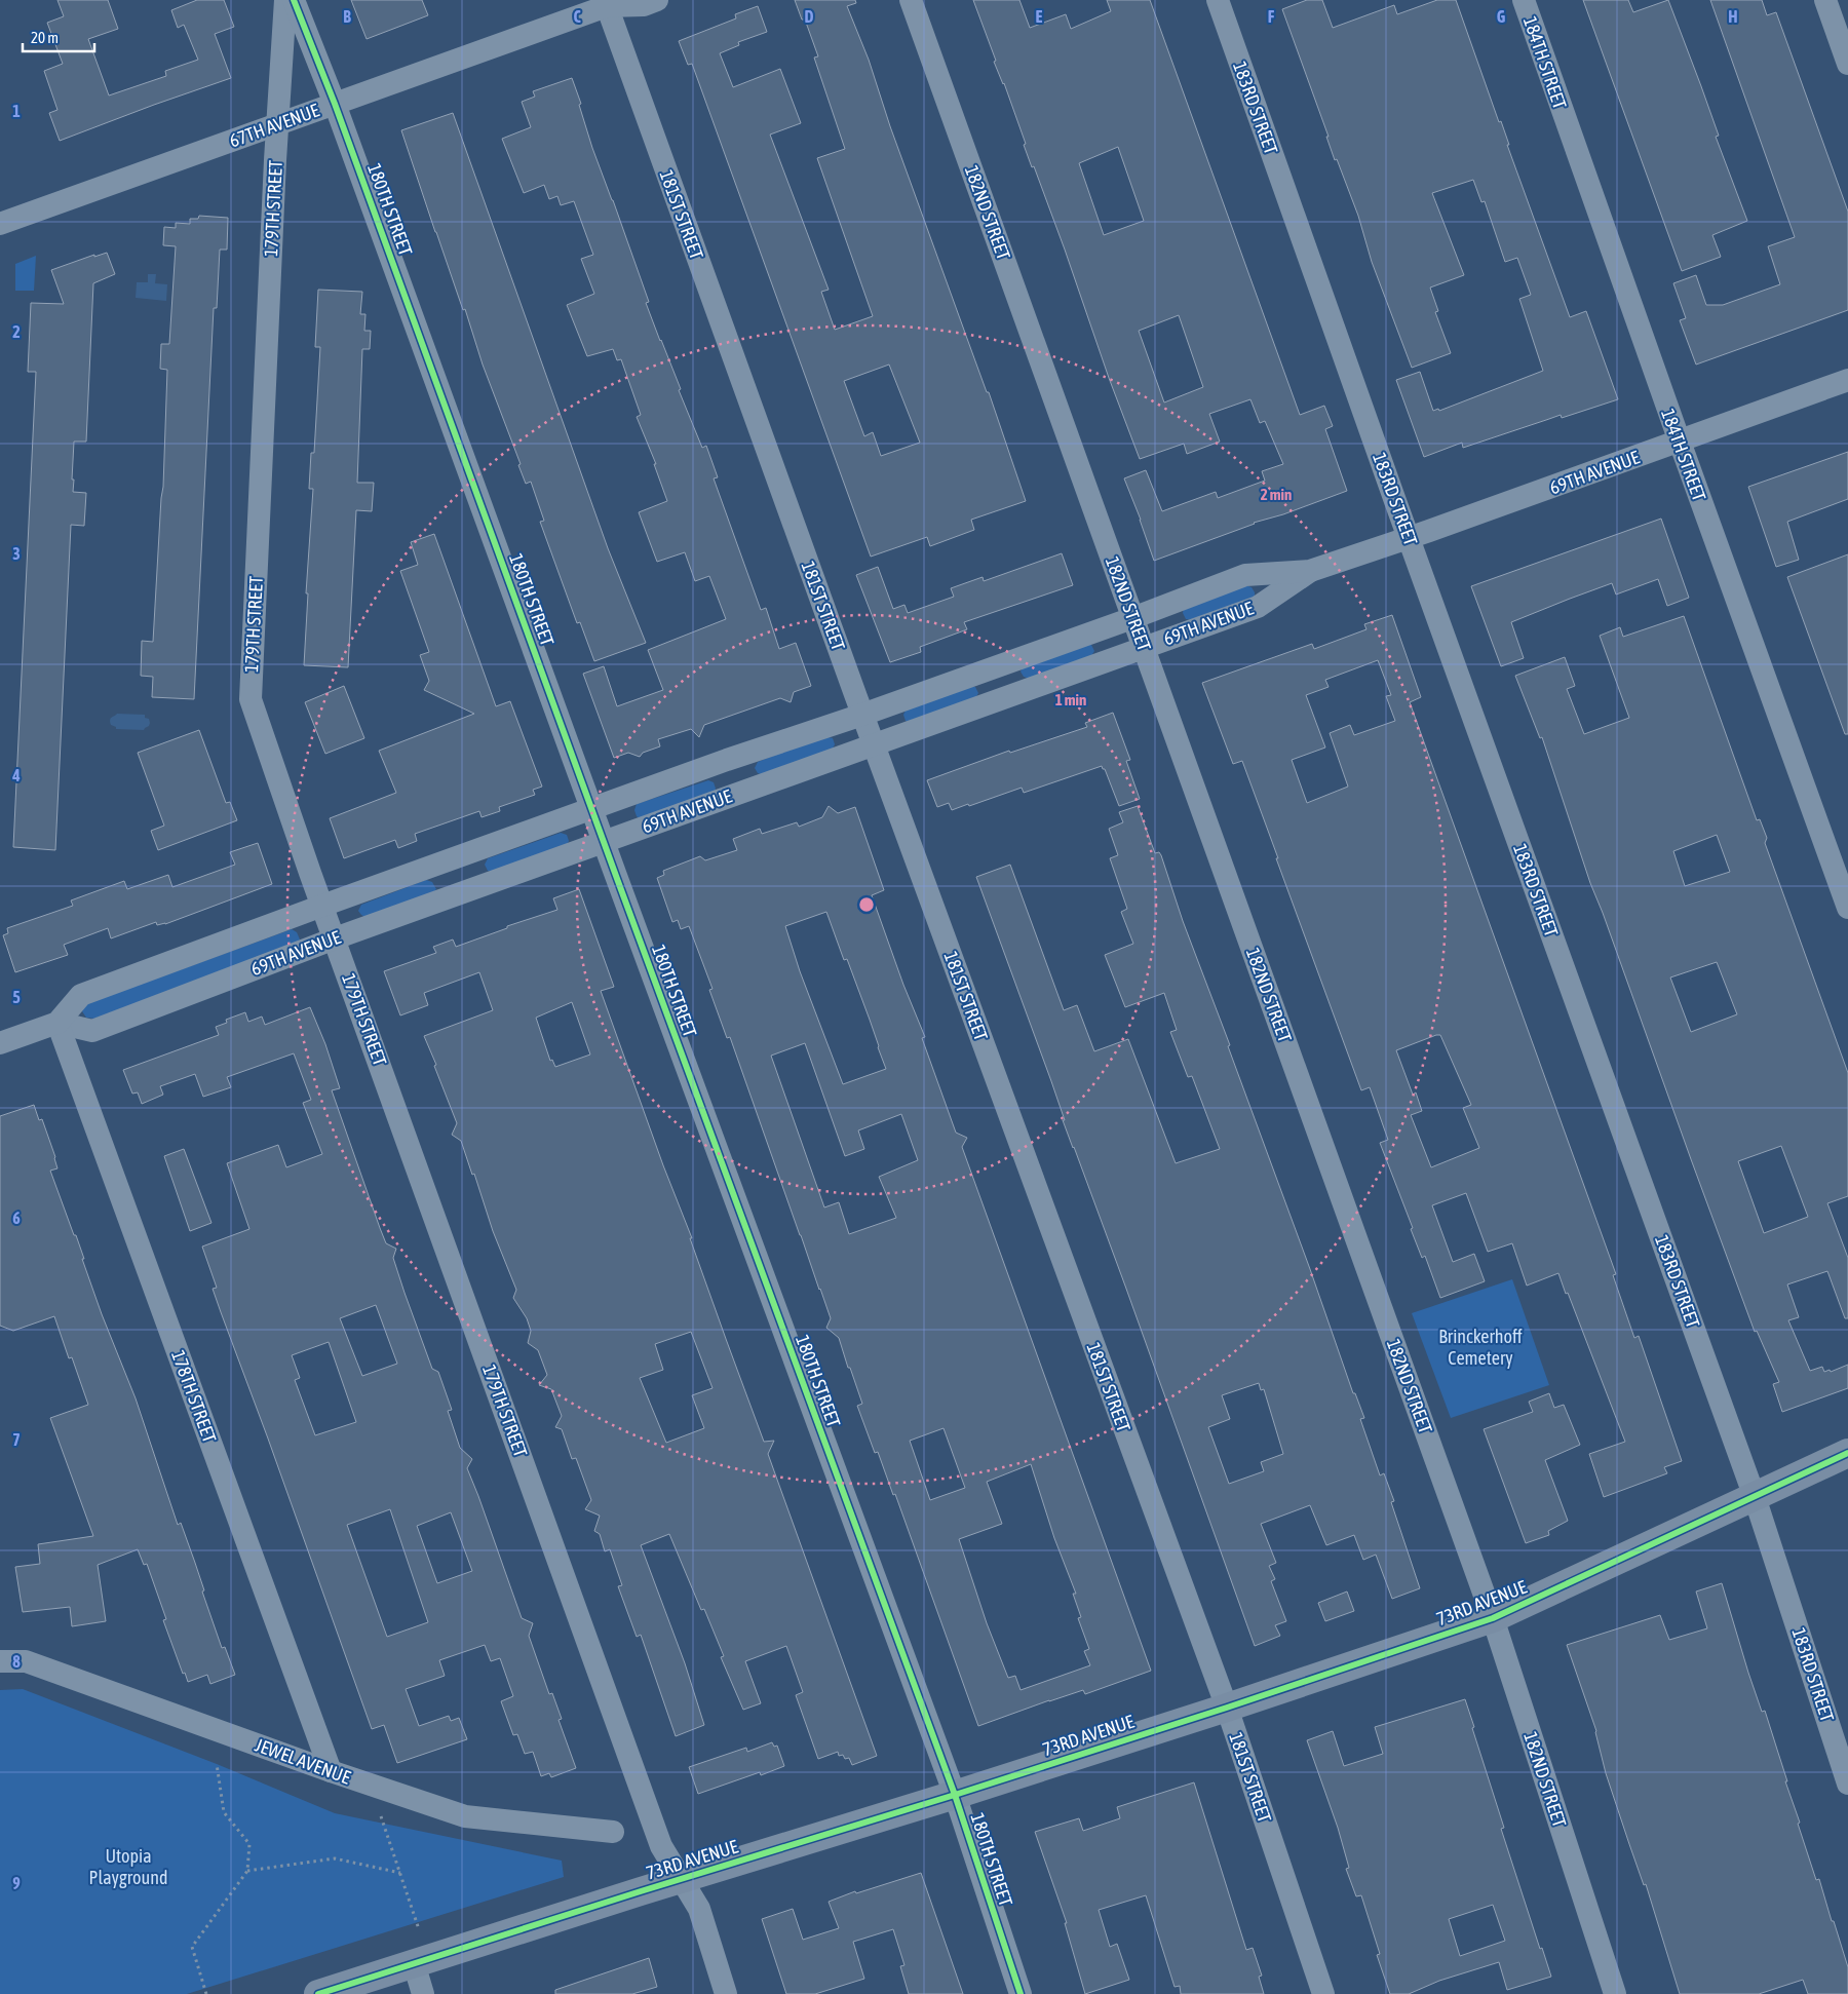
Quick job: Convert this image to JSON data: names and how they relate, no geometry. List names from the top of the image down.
{
  "streets": {
    "street": [
      "184TH STREET",
      "183RD STREET",
      "67TH AVENUE",
      "179TH STREET",
      "180TH STREET",
      "182ND STREET",
      "181ST STREET",
      "69TH AVENUE",
      "178TH STREET",
      "73RD AVENUE",
      "JEWEL AVENUE"
    ]
  },
  "crossings": [
    ["184TH STREET", "69TH AVENUE"],
    ["183RD STREET", "69TH AVENUE"],
    ["183RD STREET", "73RD AVENUE"],
    ["67TH AVENUE", "179TH STREET"],
    ["67TH AVENUE", "180TH STREET"],
    ["67TH AVENUE", "181ST STREET"],
    ["179TH STREET", "69TH AVENUE"],
    ["179TH STREET", "73RD AVENUE"],
    ["180TH STREET", "69TH AVENUE"],
    ["180TH STREET", "73RD AVENUE"],
    ["182ND STREET", "69TH AVENUE"],
    ["182ND STREET", "73RD AVENUE"],
    ["181ST STREET", "69TH AVENUE"],
    ["181ST STREET", "73RD AVENUE"],
    ["69TH AVENUE", "178TH STREET"],
    ["178TH STREET", "JEWEL AVENUE"]
  ],
  "parks": ["Brinckerhoff Cemetery", "Utopia Playground"],
  "scale_bar": "20 m",
  "grid": {
    "columns": [
      "B",
      "C",
      "D",
      "E",
      "F",
      "G",
      "H"
    ],
    "rows": [
      "1",
      "2",
      "3",
      "4",
      "5",
      "6",
      "7",
      "8",
      "9"
    ]
  },
  "rings": ["2 min", "1 min"]
}
